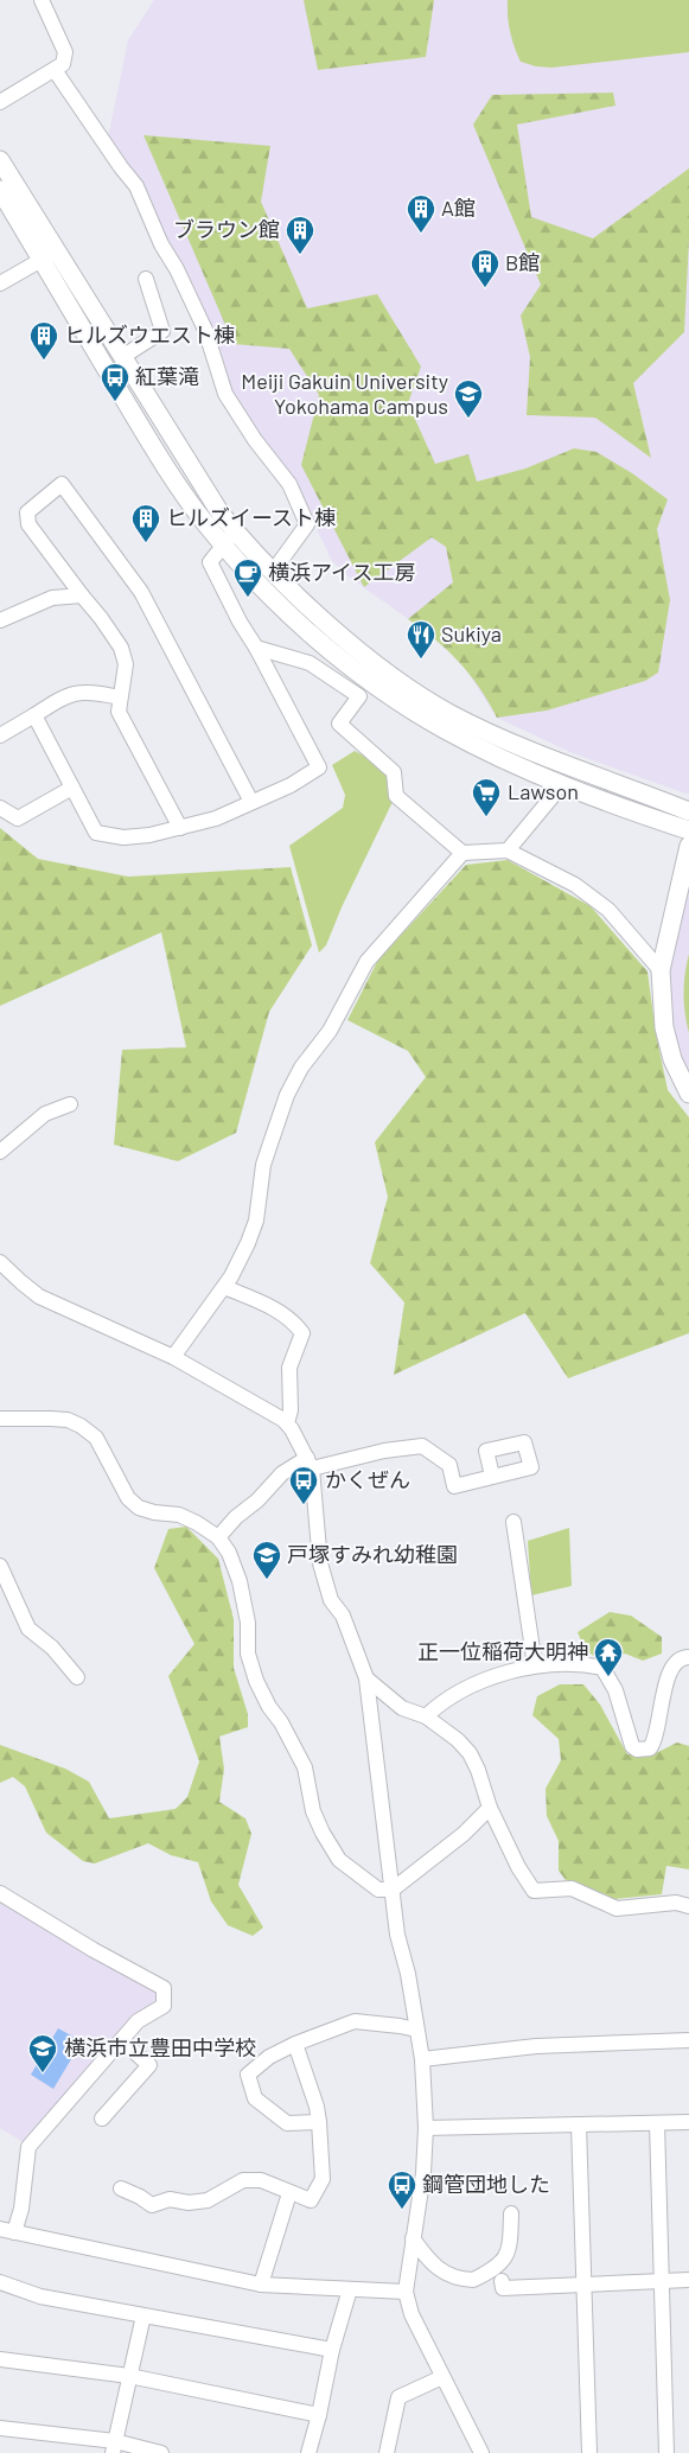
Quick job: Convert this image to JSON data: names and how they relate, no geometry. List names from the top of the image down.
{
  "places": {
    "building": [
      "A館",
      "ブラウン館",
      "B館",
      "ヒルズウエスト棟",
      "ヒルズイースト棟"
    ],
    "bus stop": ["紅葉滝", "かくぜん", "鋼管団地した"],
    "school or university": ["Meiji Gakuin University Yokohama Campus", "戸塚すみれ幼稚園", "横浜市立豊田中学校"],
    "cafe": ["横浜アイス工房"],
    "restaurant": ["Sukiya"],
    "supermarket": ["Lawson"],
    "temple": ["正一位稲荷大明神"]
  }
}
